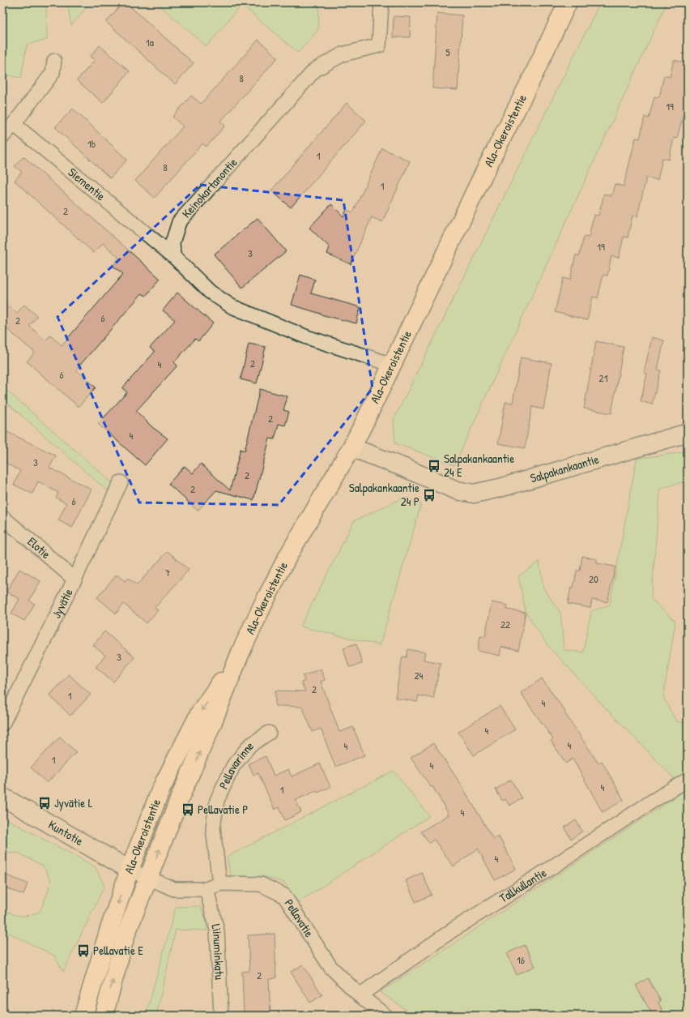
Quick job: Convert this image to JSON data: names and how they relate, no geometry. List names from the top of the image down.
{
  "streets": {
    "main road": ["Ala-Okeroistentie"],
    "street": [
      "Siementie",
      "Keinokartanontie",
      "Salpakankaantie",
      "Elotie",
      "Jyvätie",
      "Pellavarinne",
      "Kuntotie",
      "Tallkullantie",
      "Pellavatie",
      "Liinuminkatu"
    ]
  },
  "crossings": [
    ["Ala-Okeroistentie", "Salpakankaantie"],
    ["Ala-Okeroistentie", "Kuntotie"],
    ["Ala-Okeroistentie", "Pellavatie"],
    ["Siementie", "Keinokartanontie"],
    ["Elotie", "Jyvätie"],
    ["Pellavarinne", "Pellavatie"],
    ["Kuntotie", "Pellavatie"],
    ["Tallkullantie", "Pellavatie"],
    ["Pellavatie", "Liinuminkatu"]
  ],
  "places": {
    "bus stop": [
      "Salpakankaantie 24 E",
      "Salpakankaantie 24 P",
      "Jyvätie L",
      "Pellavatie P",
      "Pellavatie E"
    ]
  },
  "house_numbers": [
    "1a",
    "5",
    "8",
    "19",
    "1b",
    "1",
    "8",
    "1",
    "2",
    "19",
    "3",
    "6",
    "2",
    "2",
    "4",
    "6",
    "21",
    "2",
    "4",
    "3",
    "2",
    "2",
    "6",
    "7",
    "20",
    "22",
    "3",
    "24",
    "2",
    "1",
    "4",
    "4",
    "4",
    "4",
    "1",
    "4",
    "4",
    "1",
    "4",
    "4",
    "16",
    "2"
  ]
}
